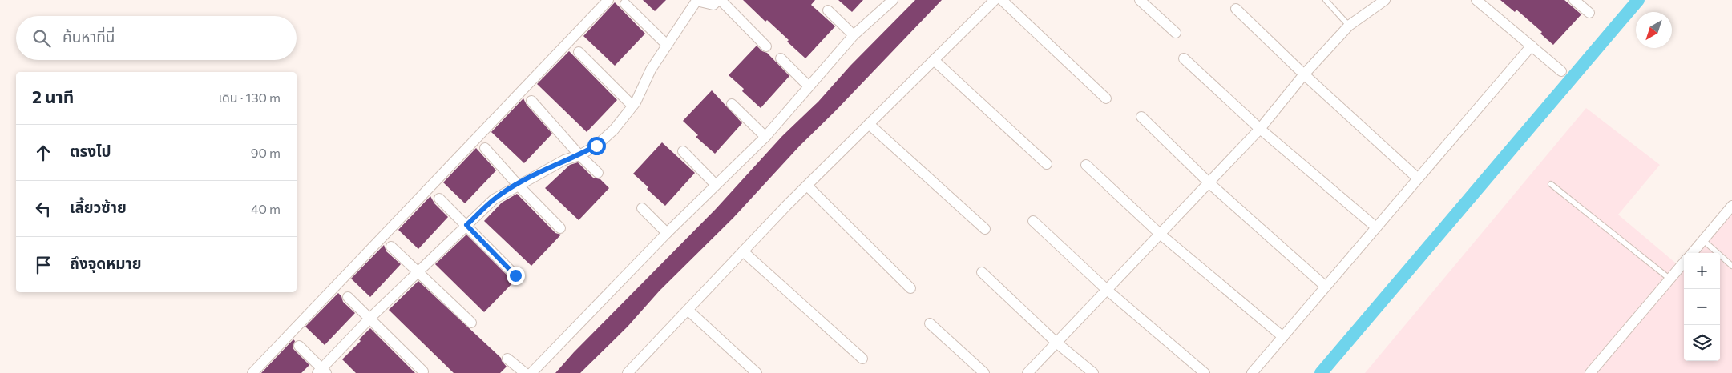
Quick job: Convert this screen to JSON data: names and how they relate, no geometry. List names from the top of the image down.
{
  "north": "bottom left",
  "page": {
    "search": "ค้นหาที่นี่",
    "heading": ["2 นาที", "เดิน · 130 m"],
    "list": [
      ["ตรงไป", "90 m"],
      ["เลี้ยวซ้าย", "40 m"],
      "ถึงจุดหมาย"
    ],
    "map_buttons": ["+", "−"]
  }
}
